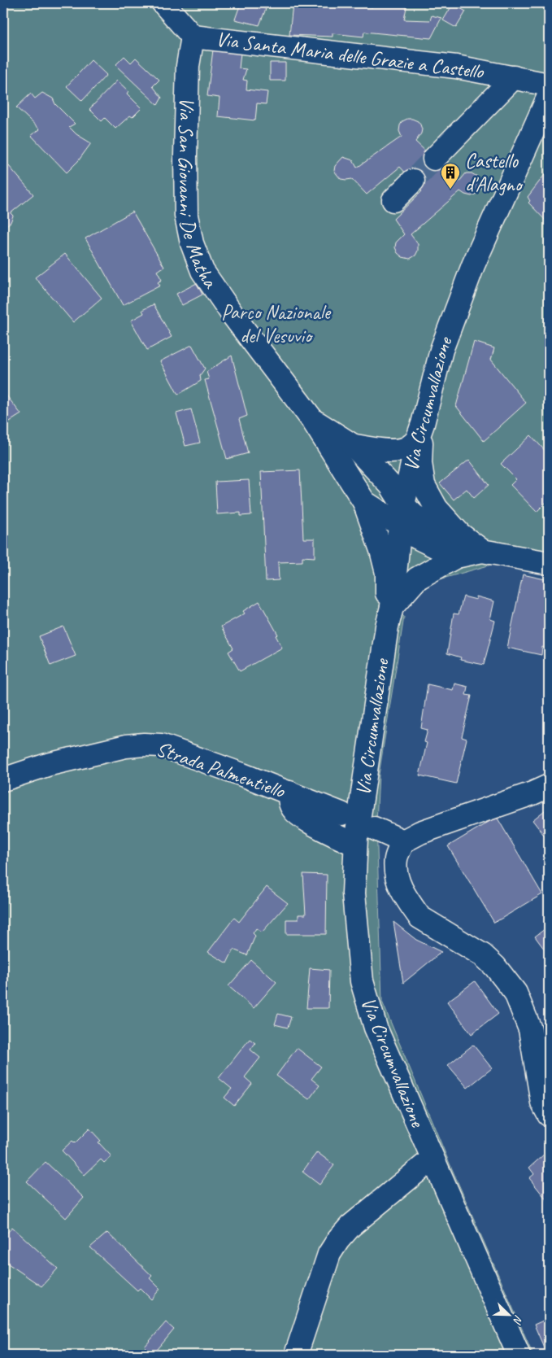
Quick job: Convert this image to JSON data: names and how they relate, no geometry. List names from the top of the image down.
{
  "streets": {
    "street": [
      "Via Santa Maria delle Grazie a Castello",
      "Via San Giovanni De Matha",
      "Via Circumvallazione",
      "Strada Palmentiello"
    ]
  },
  "crossings": [
    ["Via Santa Maria delle Grazie a Castello", "Via San Giovanni De Matha"]
  ],
  "parks": ["Parco Nazionale del Vesuvio"],
  "places": {
    "building": ["Castello d'Alagno"]
  },
  "north": "bottom right"
}
